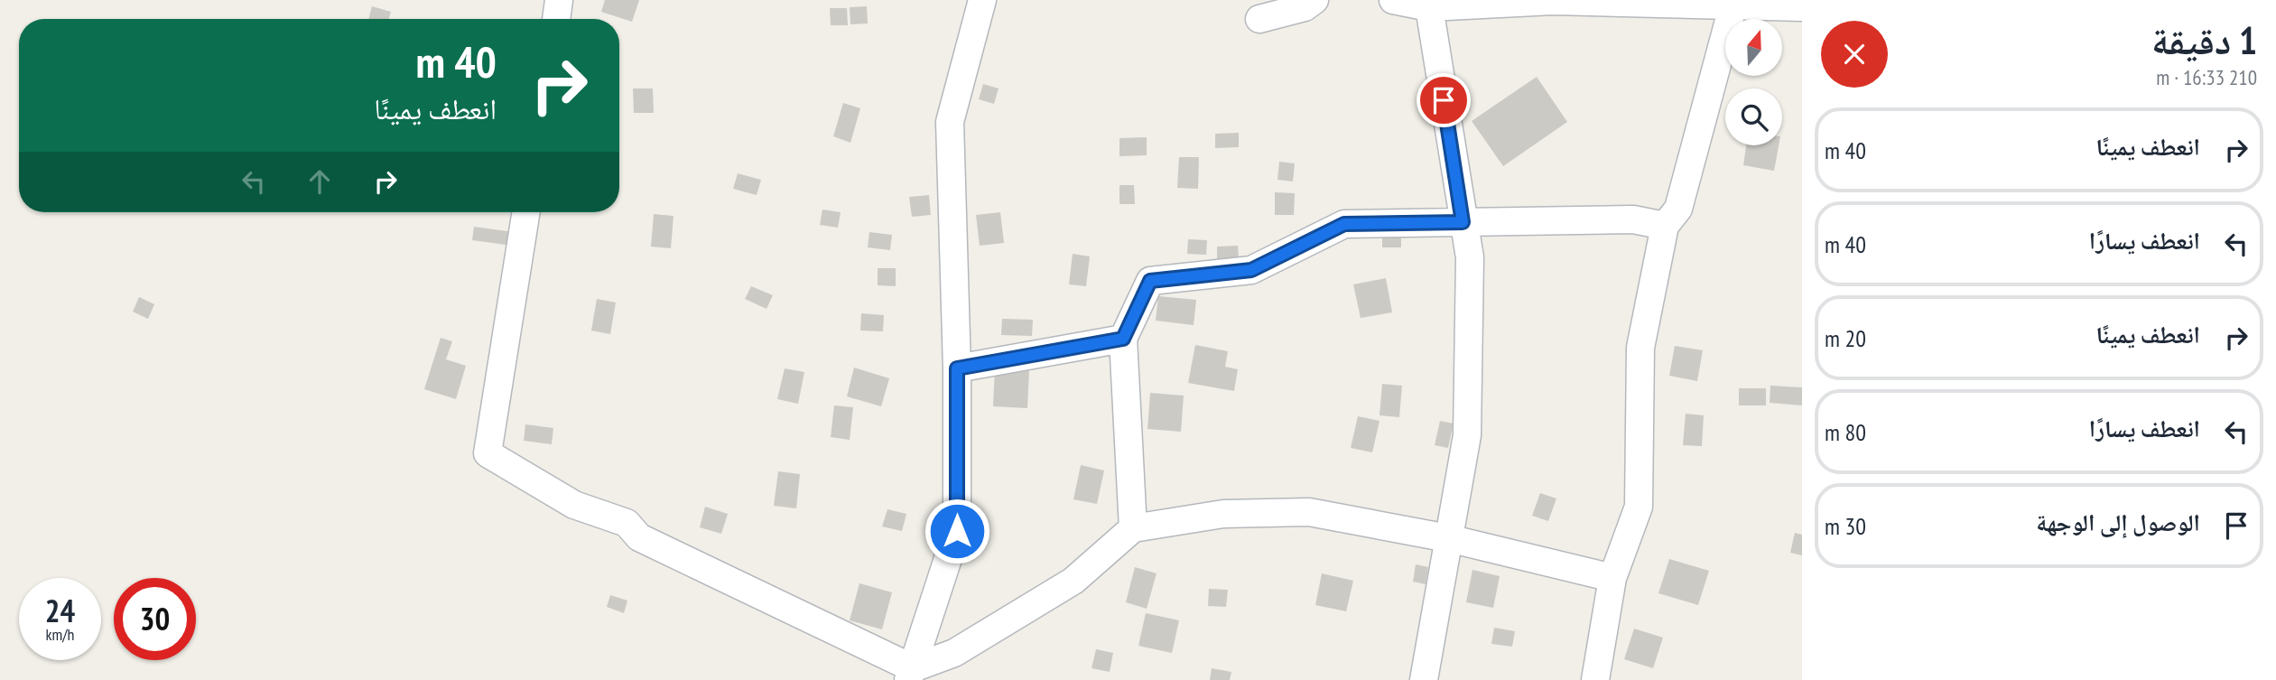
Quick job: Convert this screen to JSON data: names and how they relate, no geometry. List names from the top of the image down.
{
  "north": "top",
  "page": {
    "heading": ["1 دقيقة", "210 m · 16:33"],
    "turn": ["40 m", "انعطف يمينًا"],
    "list": [
      {
        "name": "انعطف يمينًا",
        "value": "40 m"
      },
      {
        "name": "انعطف يسارًا",
        "value": "40 m"
      },
      {
        "name": "انعطف يمينًا",
        "value": "20 m"
      },
      {
        "name": "انعطف يسارًا",
        "value": "80 m"
      },
      {
        "name": "الوصول إلى الوجهة",
        "value": "30 m"
      }
    ],
    "speed": "24 km/h",
    "limit": "30"
  }
}
